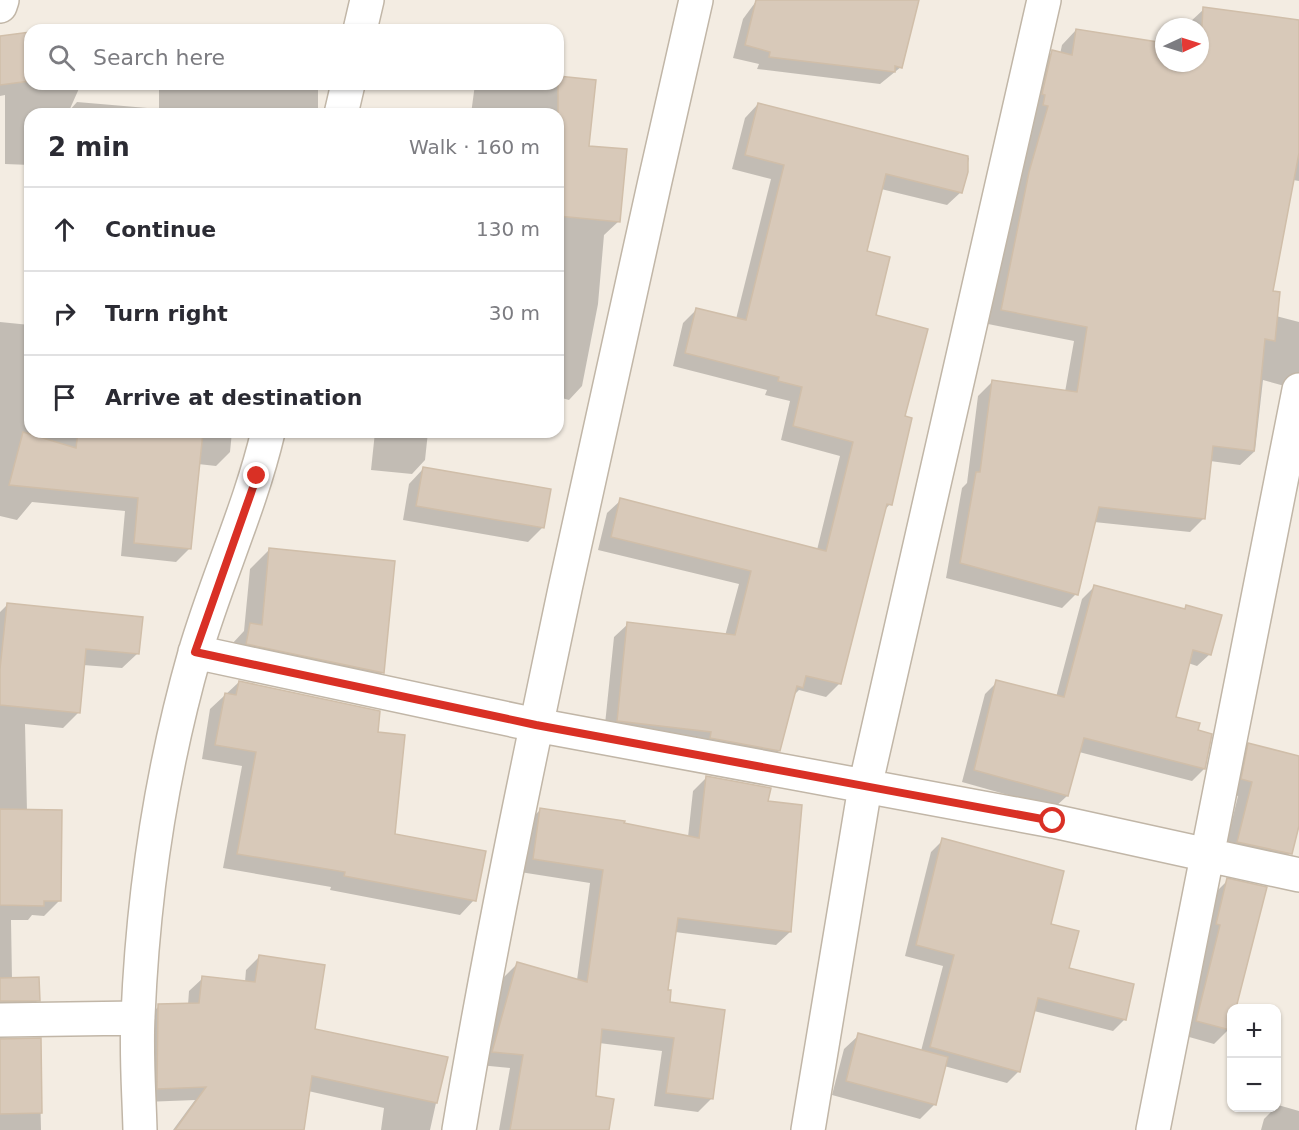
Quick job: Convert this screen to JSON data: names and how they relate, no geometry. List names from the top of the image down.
{
  "north": "right",
  "page": {
    "search": "Search here",
    "heading": ["2 min", "Walk · 160 m"],
    "list": [
      ["Continue", "130 m"],
      ["Turn right", "30 m"],
      "Arrive at destination"
    ],
    "map_buttons": ["+", "−"]
  }
}
